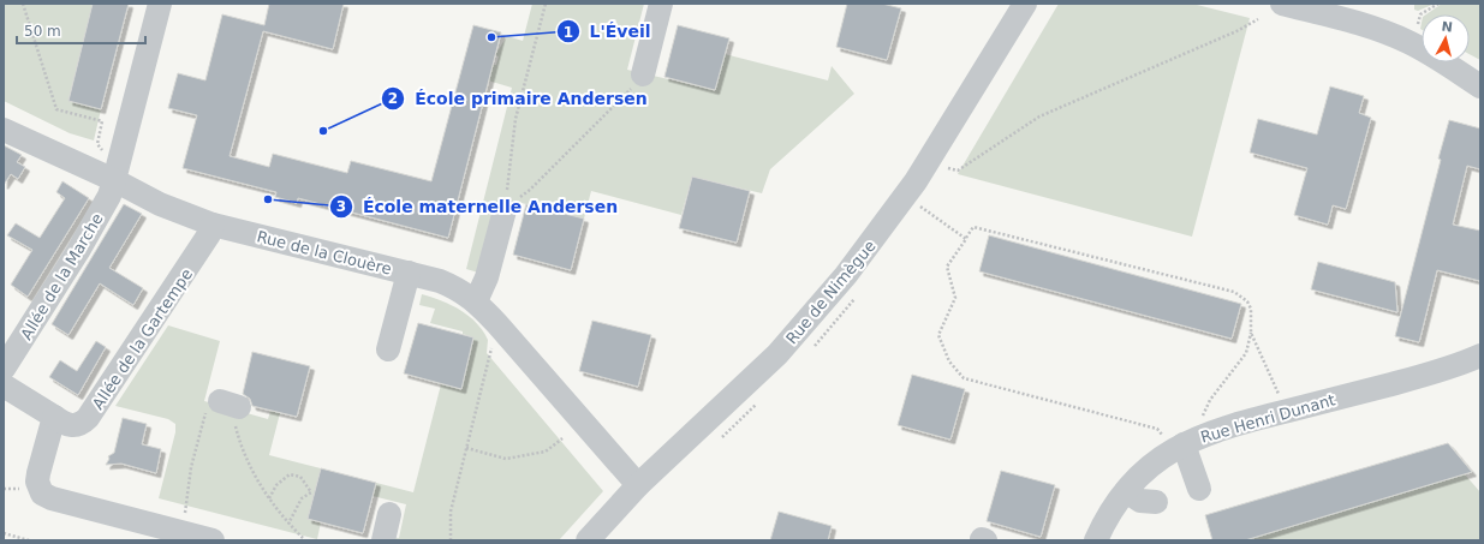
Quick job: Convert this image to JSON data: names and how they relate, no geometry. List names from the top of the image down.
{
  "streets": {
    "street": [
      "Rue de la Clouère",
      "Allée de la Marche",
      "Rue de Nimègue",
      "Allée de la Gartempe",
      "Rue Henri Dunant"
    ]
  },
  "crossings": [
    ["Rue de la Clouère", "Allée de la Marche"],
    ["Rue de la Clouère", "Rue de Nimègue"],
    ["Rue de la Clouère", "Allée de la Gartempe"]
  ],
  "places": ["L'Éveil", "École primaire Andersen", "École maternelle Andersen"],
  "scale_bar": "50 m",
  "north": "top"
}
